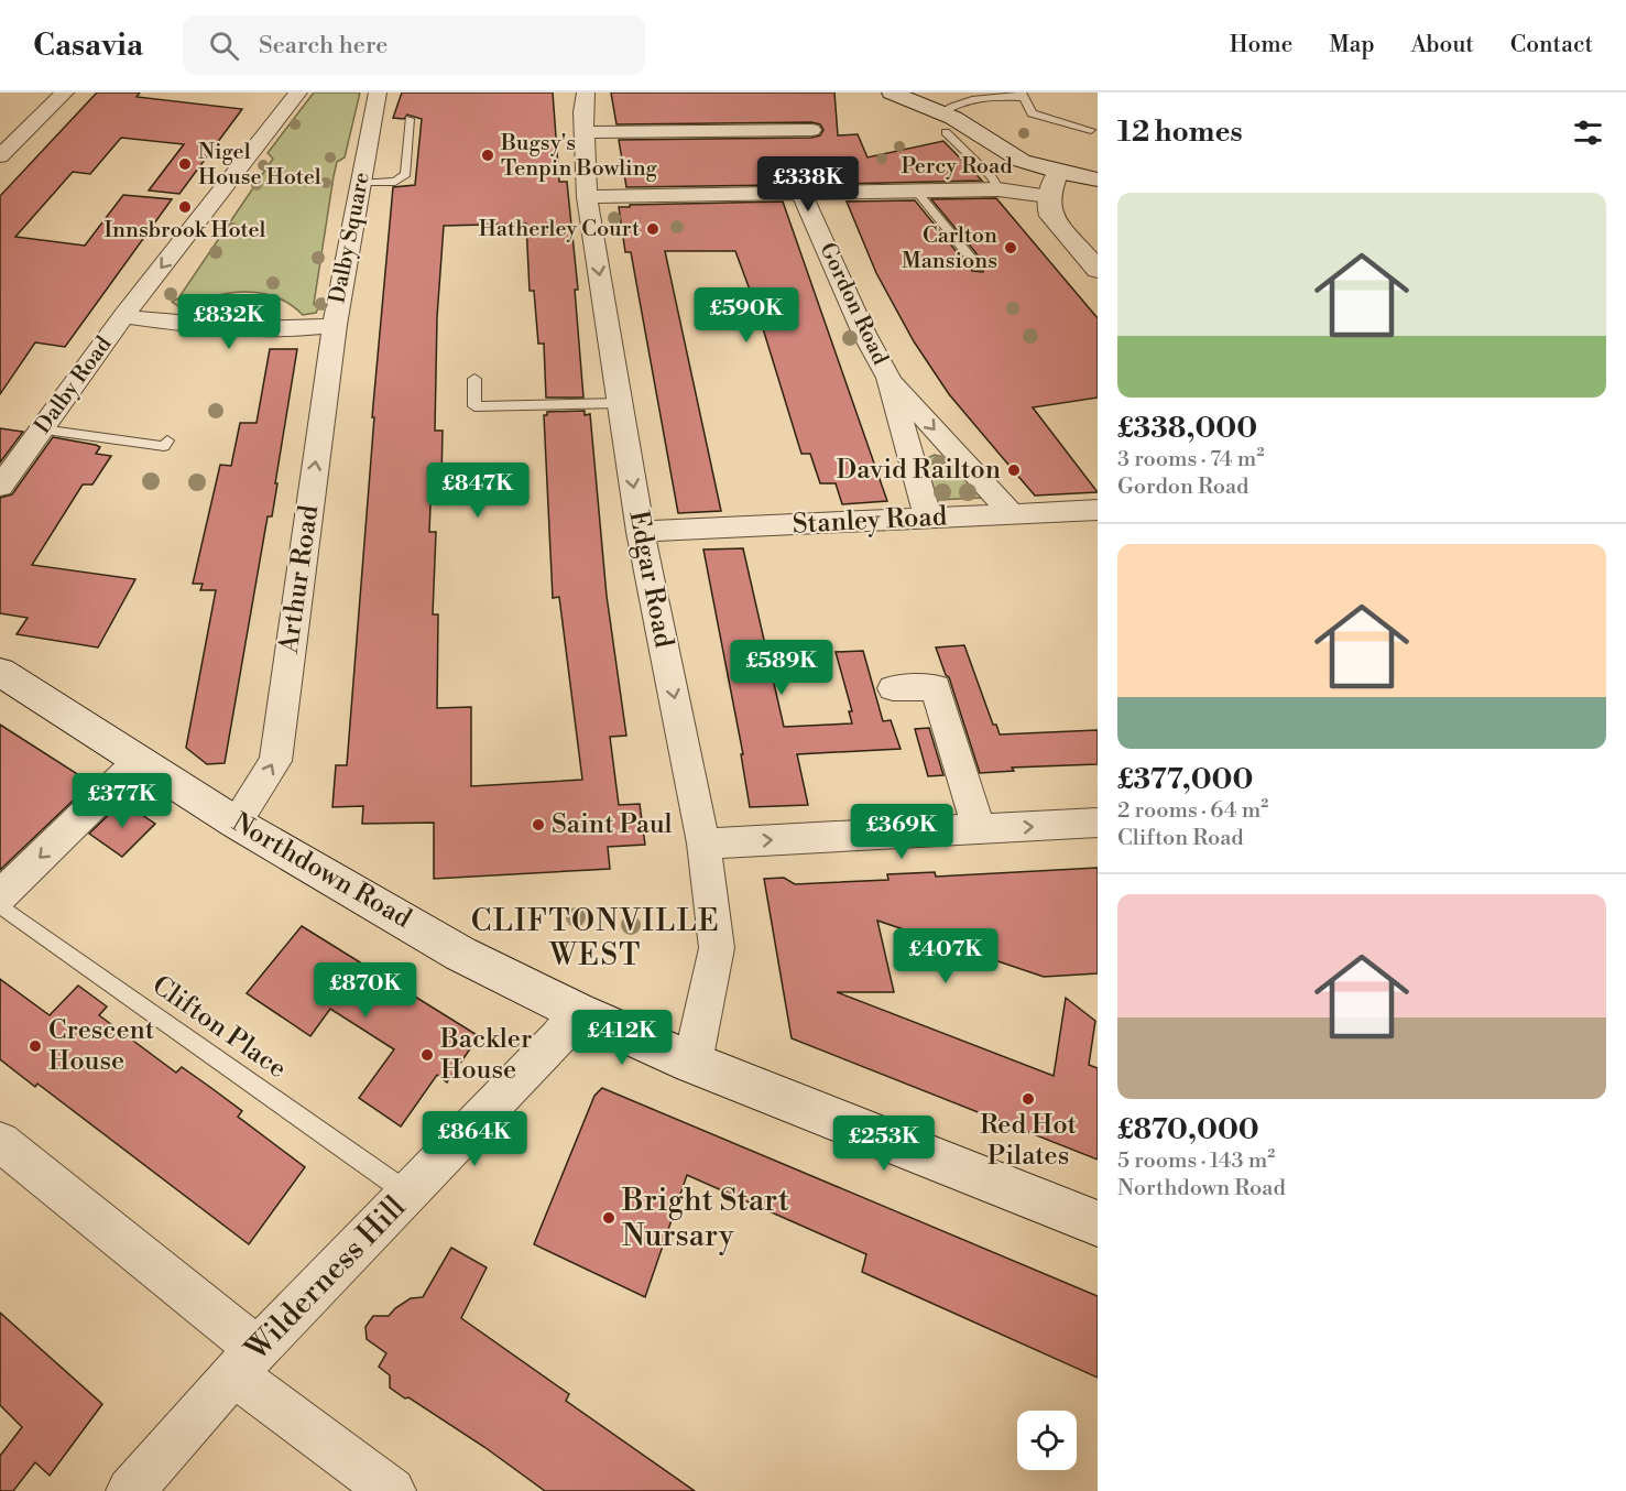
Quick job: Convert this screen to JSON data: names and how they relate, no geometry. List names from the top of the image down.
{
  "streets": {
    "main road": ["Northdown Road"],
    "street": [
      "Percy Road",
      "Dalby Square",
      "Gordon Road",
      "Dalby Road",
      "Stanley Road",
      "Arthur Road",
      "Edgar Road",
      "Wilderness Hill"
    ],
    "lane": ["Clifton Place"]
  },
  "crossings": [
    ["Percy Road", "Gordon Road"],
    ["Percy Road", "Edgar Road"],
    ["Dalby Square", "Dalby Road"],
    ["Dalby Square", "Arthur Road"],
    ["Gordon Road", "Stanley Road"],
    ["Stanley Road", "Edgar Road"],
    ["Arthur Road", "Northdown Road"],
    ["Edgar Road", "Northdown Road"],
    ["Northdown Road", "Wilderness Hill"],
    ["Clifton Place", "Wilderness Hill"]
  ],
  "one_way": ["Arthur Road", "Edgar Road"],
  "districts": ["CLIFTONVILLE WEST"],
  "places": [
    "Bugsy's Tenpin Bowling",
    "Nigel House Hotel",
    "Innsbrook Hotel",
    "Hatherley Court",
    "Carlton Mansions",
    "David Railton",
    "Saint Paul",
    "Crescent House",
    "Backler House",
    "Red Hot Pilates",
    "Bright Start Nursary"
  ],
  "page": {
    "header": "Casavia",
    "search": "Search here",
    "nav": [
      "Home",
      "Map",
      "About",
      "Contact"
    ],
    "heading": "12 homes",
    "price": [
      "£338K",
      "£590K",
      "£832K",
      "£847K",
      "£589K",
      "£377K",
      "£369K",
      "£407K",
      "£870K",
      "£412K",
      "£864K",
      "£253K"
    ],
    "list": [
      {
        "name": "£338,000",
        "note": "3 rooms · 74 m² · Gordon Road"
      },
      {
        "name": "£377,000",
        "note": "2 rooms · 64 m² · Clifton Road"
      },
      {
        "name": "£870,000",
        "note": "5 rooms · 143 m² · Northdown Road"
      }
    ]
  }
}
